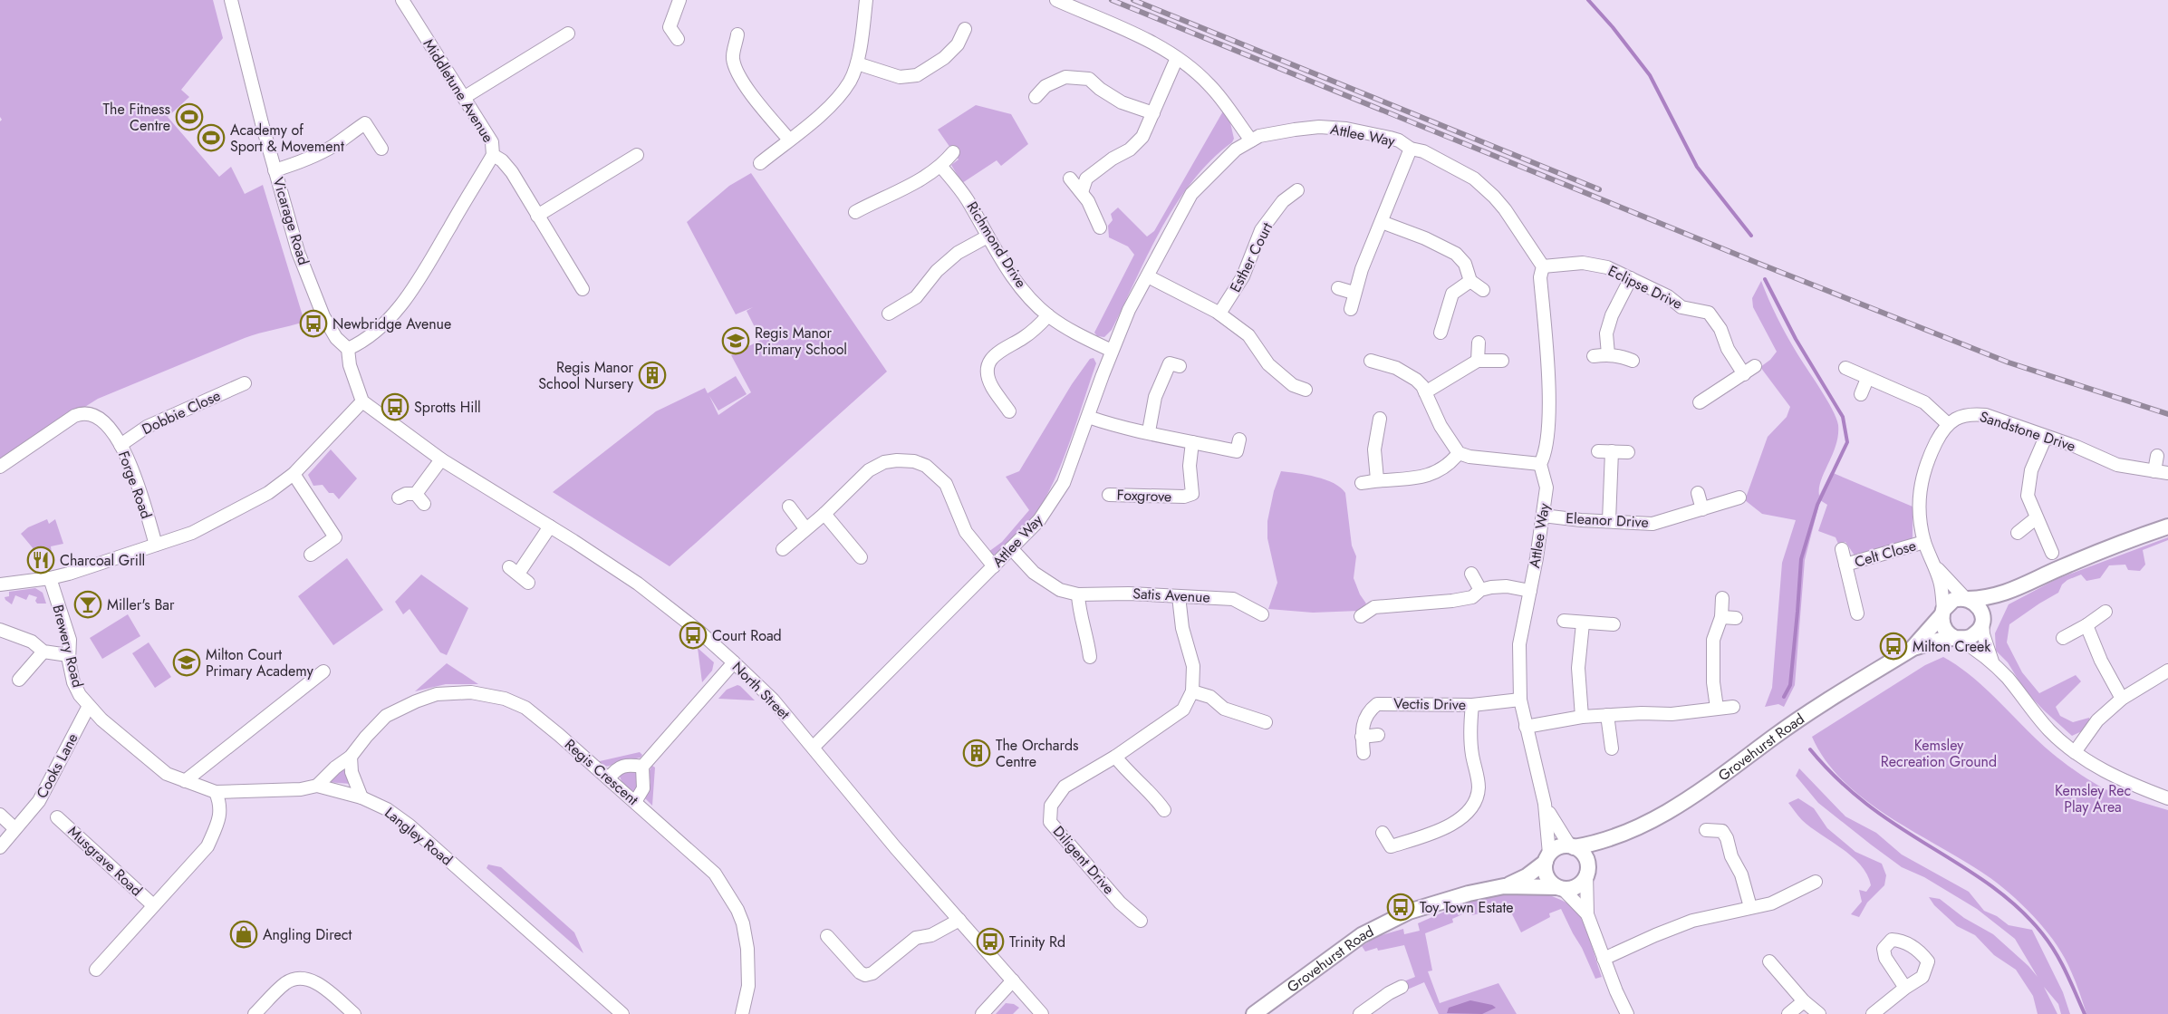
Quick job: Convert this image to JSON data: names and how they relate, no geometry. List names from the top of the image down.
{
  "streets": {
    "street": [
      "Middletune Avenue",
      "Attlee Way",
      "Vicarage Road",
      "Richmond Drive",
      "Esther Court",
      "Eclipse Drive",
      "Dobbie Close",
      "Sandstone Drive",
      "Forge Road",
      "Foxgrove",
      "Eleanor Drive",
      "Celt Close",
      "Satis Avenue",
      "Brewery Road",
      "North Street",
      "Vectis Drive",
      "Grovehurst Road",
      "Cooks Lane",
      "Regis Crescent",
      "Langley Road",
      "Diligent Drive",
      "Musgrave Road"
    ]
  },
  "crossings": [
    ["Attlee Way", "Richmond Drive"],
    ["Attlee Way", "Eclipse Drive"],
    ["Attlee Way", "Eleanor Drive"],
    ["Attlee Way", "Satis Avenue"],
    ["Attlee Way", "North Street"],
    ["Attlee Way", "Vectis Drive"],
    ["Attlee Way", "Grovehurst Road"],
    ["Dobbie Close", "Forge Road"],
    ["Brewery Road", "Cooks Lane"],
    ["Brewery Road", "Langley Road"],
    ["Regis Crescent", "Langley Road"],
    ["Langley Road", "Musgrave Road"]
  ],
  "parks": ["Kemsley Recreation Ground", "Kemsley Rec Play Area"],
  "places": {
    "sports": ["The Fitness Centre", "Academy of Sport & Movement"],
    "bus stop": [
      "Newbridge Avenue",
      "Sprotts Hill",
      "Court Road",
      "Milton Creek",
      "Toy Town Estate",
      "Trinity Rd"
    ],
    "school or university": ["Regis Manor Primary School", "Milton Court Primary Academy"],
    "building": ["Regis Manor School Nursery", "The Orchards Centre"],
    "restaurant": ["Charcoal Grill"],
    "bar": ["Miller's Bar"],
    "shop": ["Angling Direct"]
  }
}
